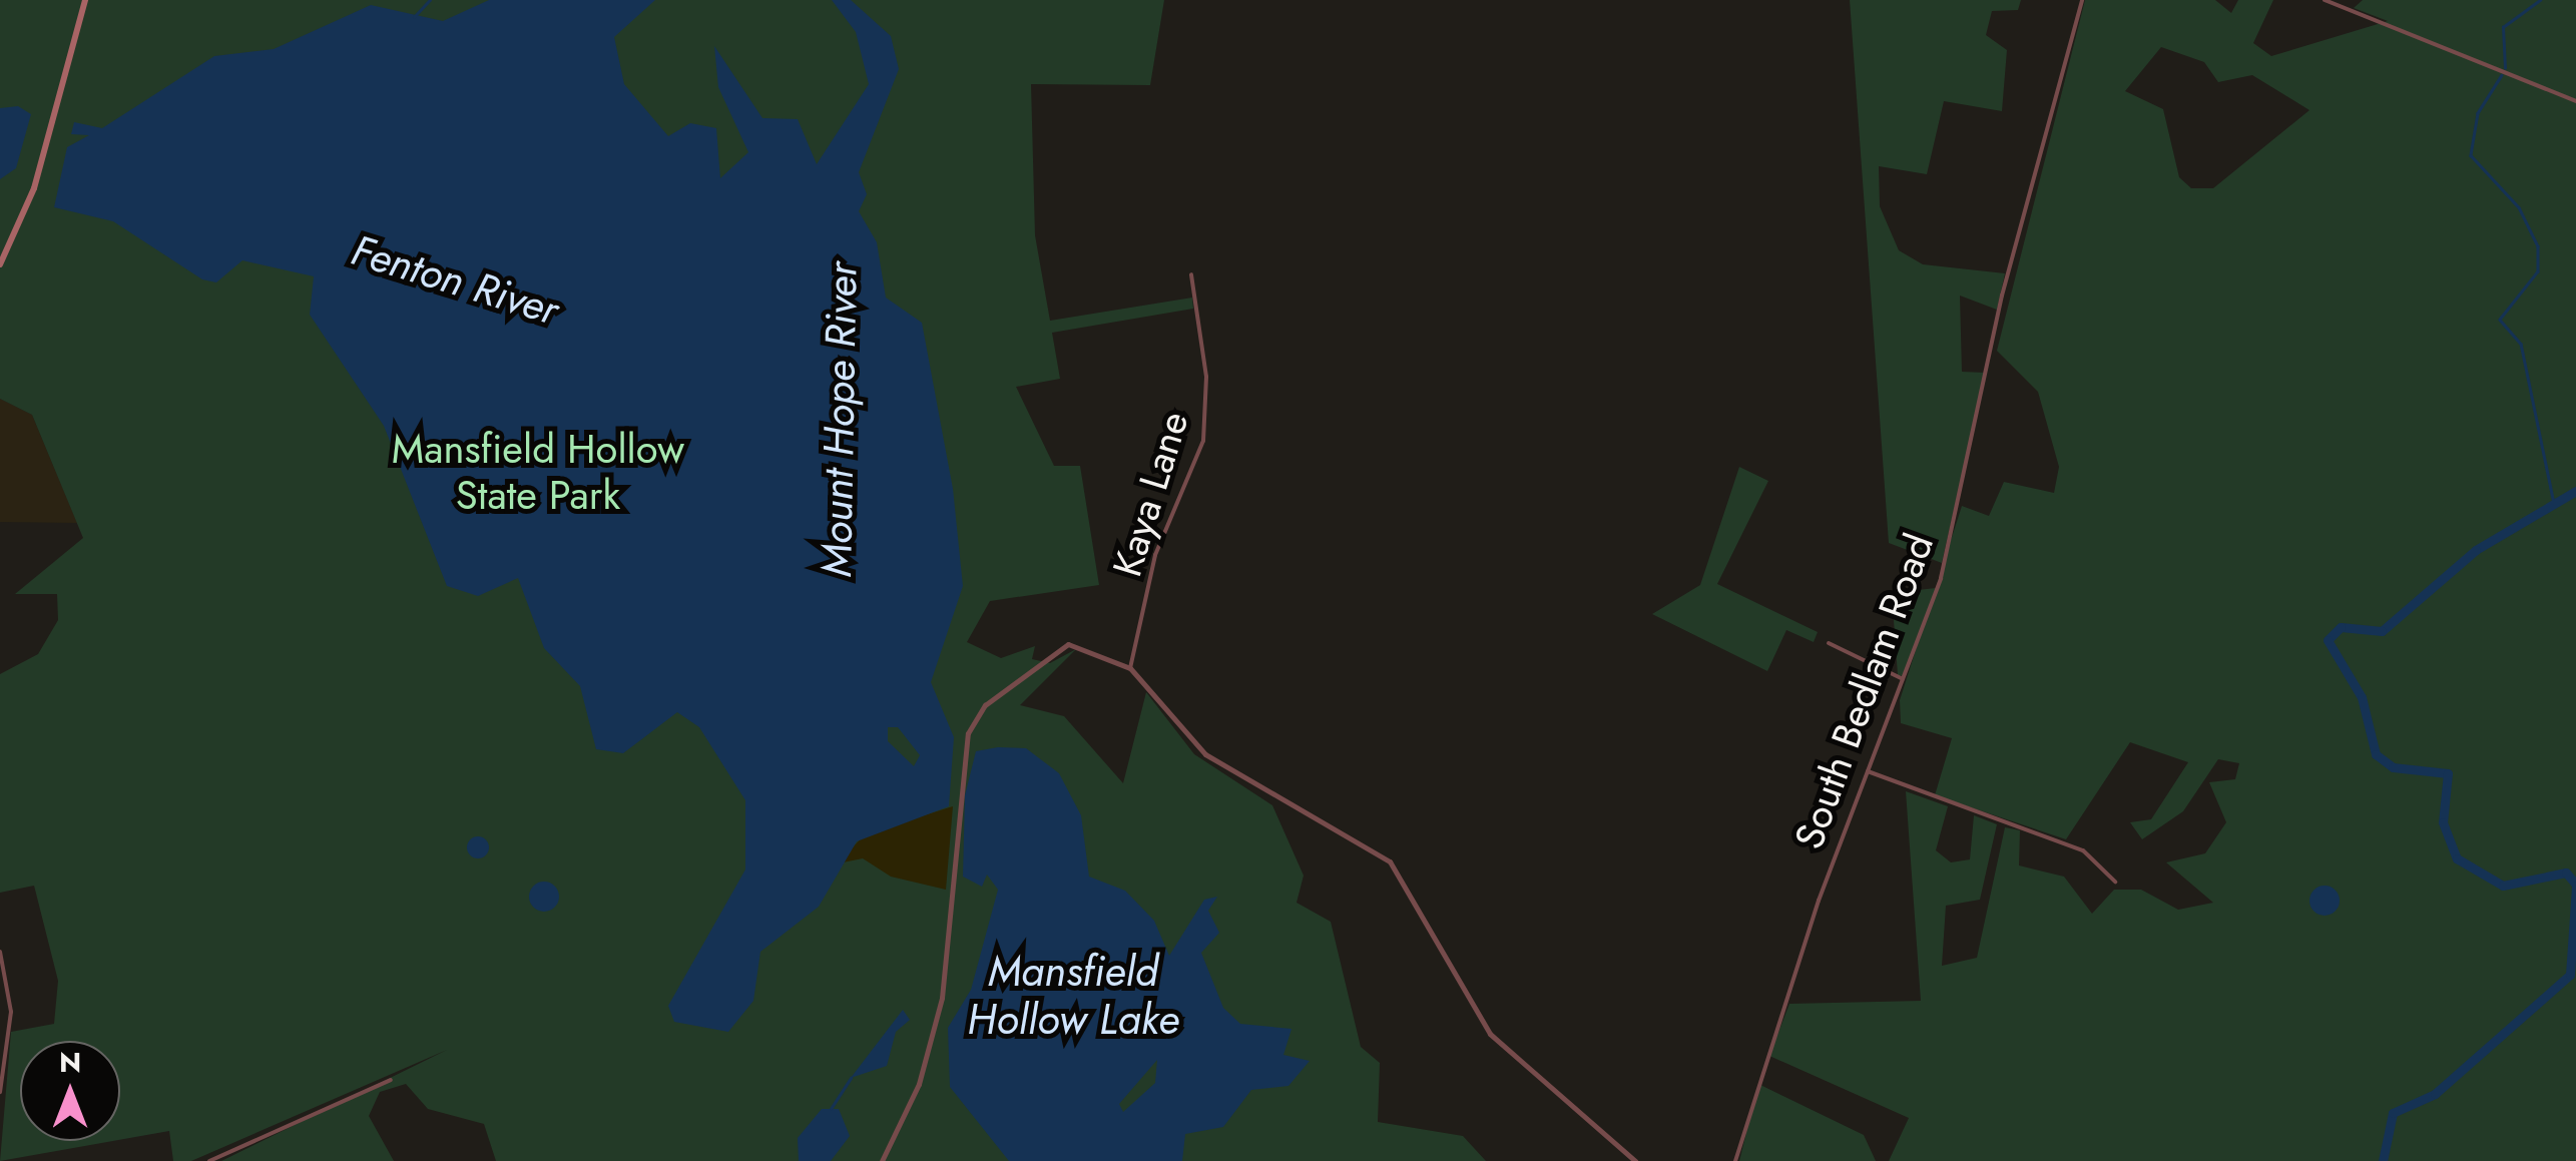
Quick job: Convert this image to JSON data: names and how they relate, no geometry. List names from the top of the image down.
{
  "streets": {
    "street": ["Kaya Lane", "South Bedlam Road"]
  },
  "water": ["Fenton River", "Mount Hope River", "Mansfield Hollow Lake"],
  "parks": ["Mansfield Hollow State Park"],
  "north": "top"
}
